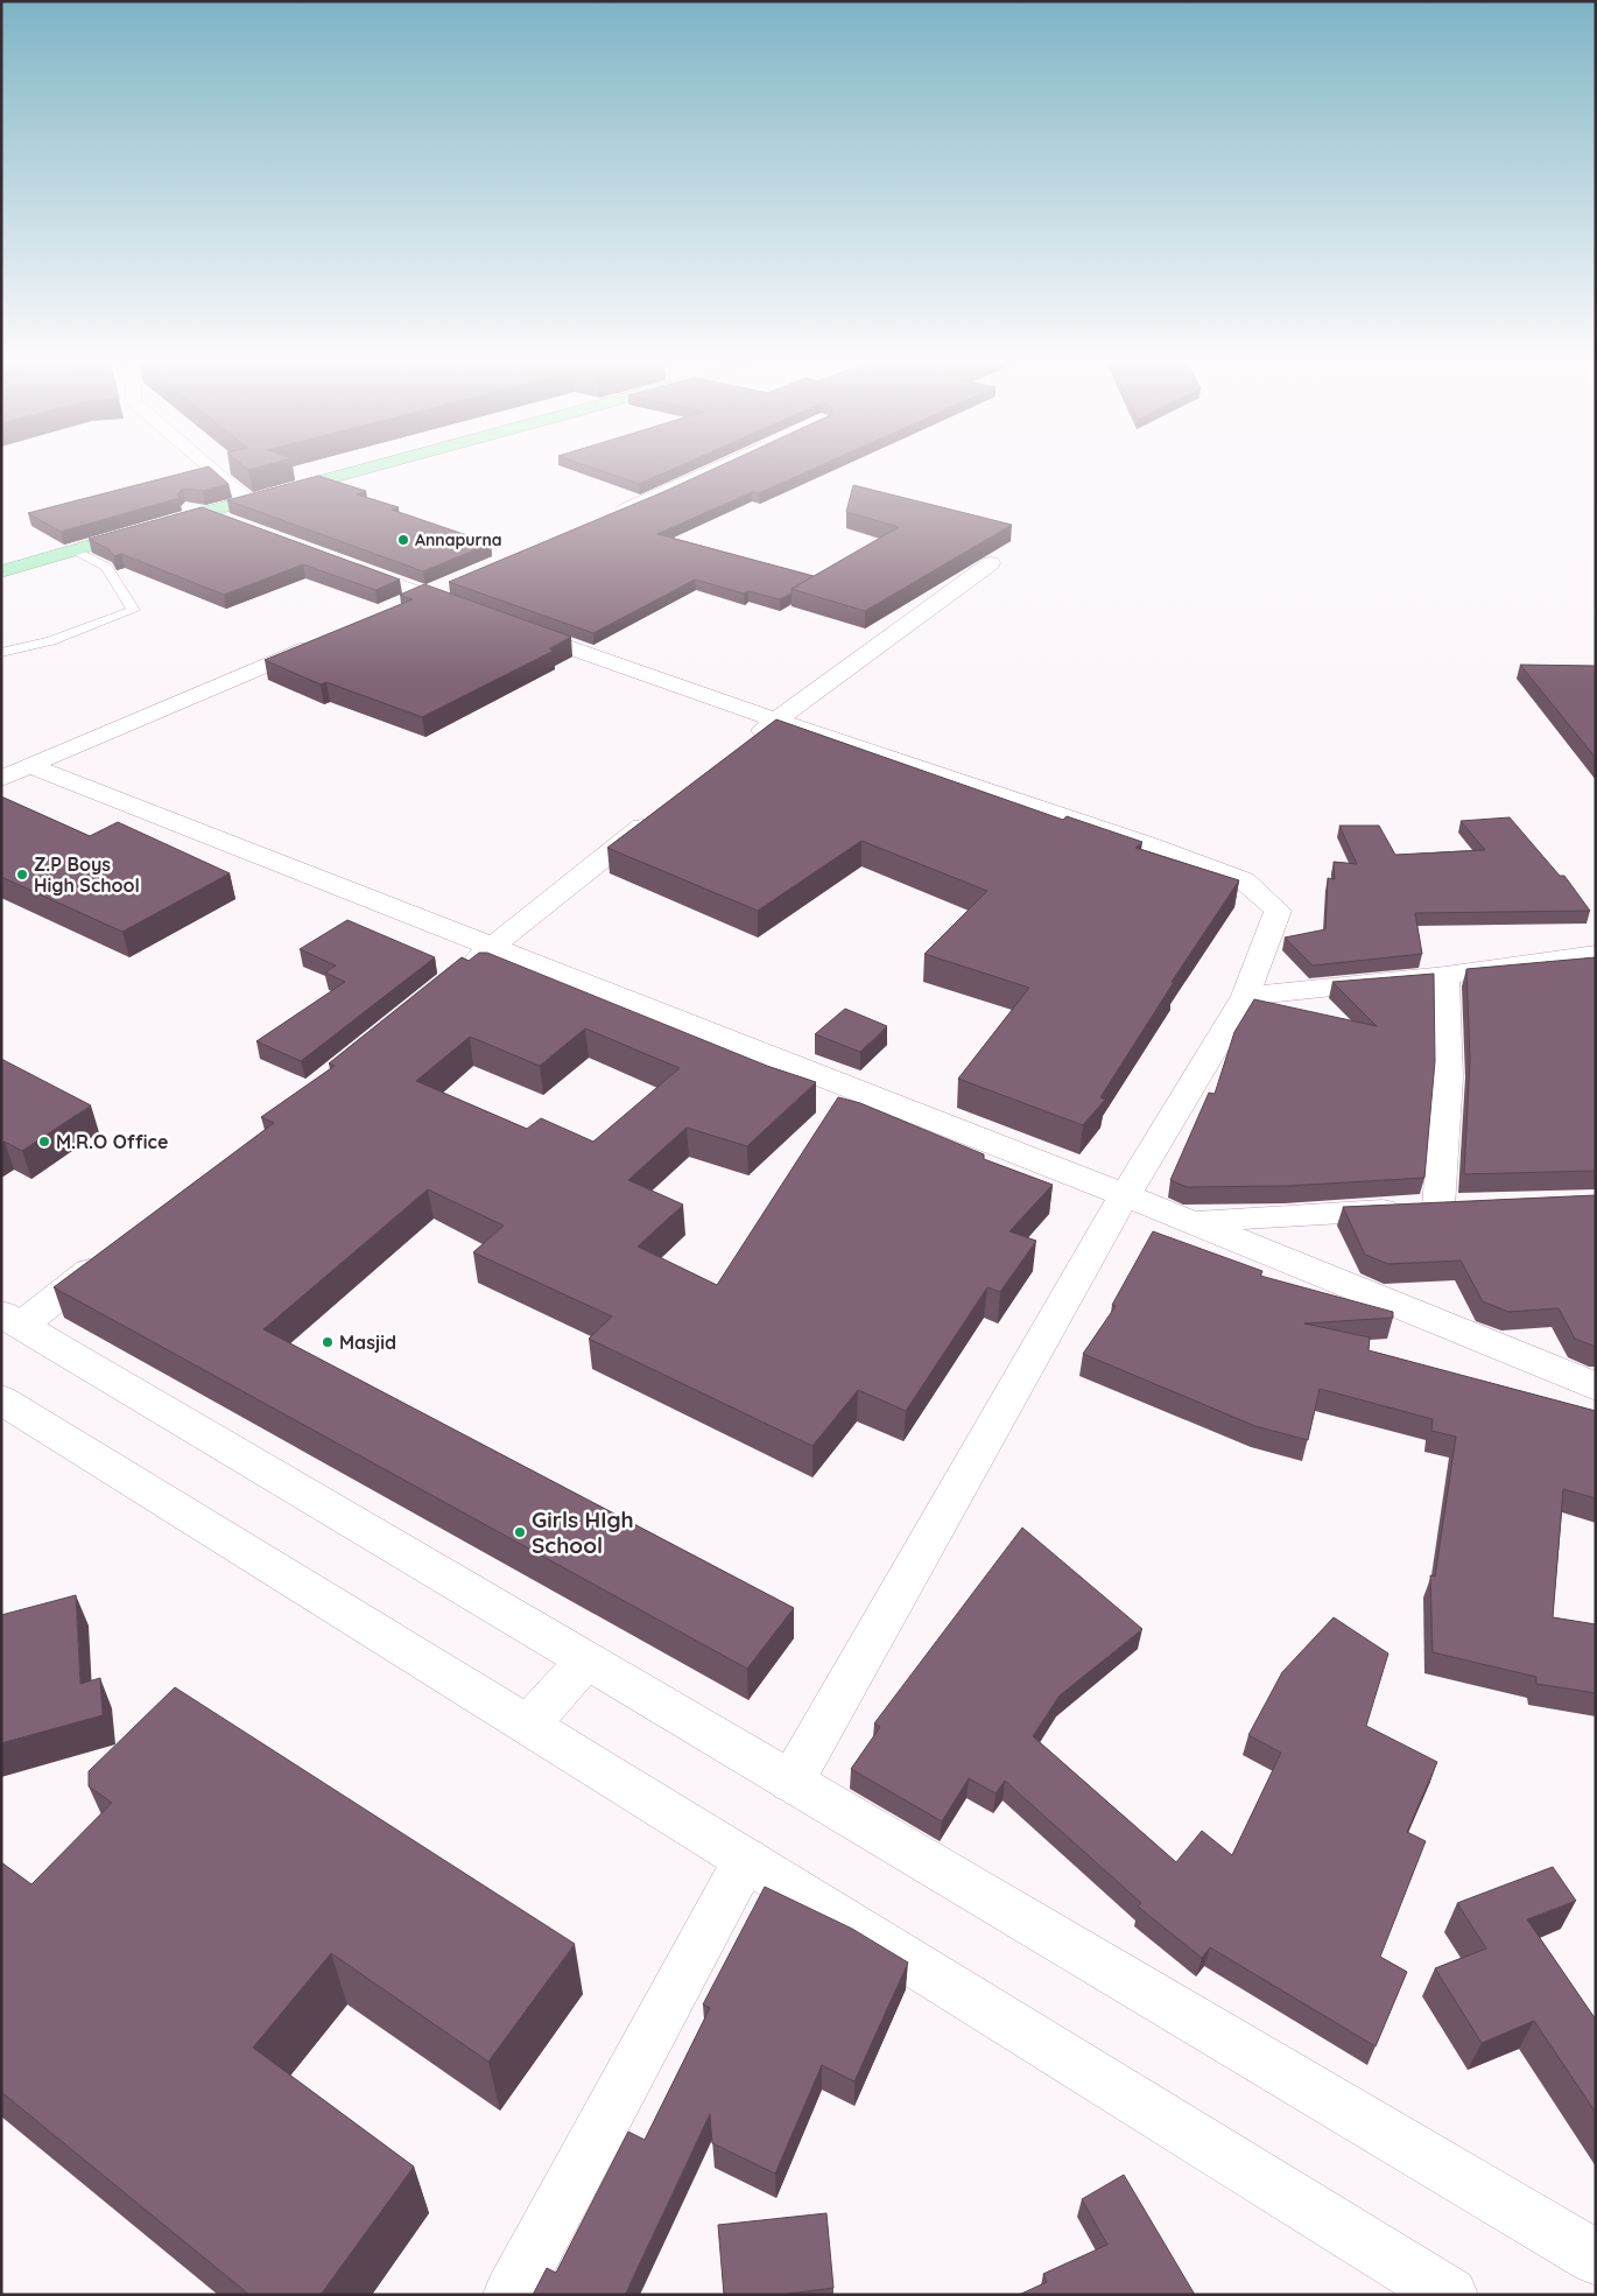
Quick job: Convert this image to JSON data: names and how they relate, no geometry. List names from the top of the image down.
{
  "places": [
    "Annapurna",
    "Z.P Boys High School",
    "M.R.O Office",
    "Masjid",
    "Girls HIgh School"
  ]
}
